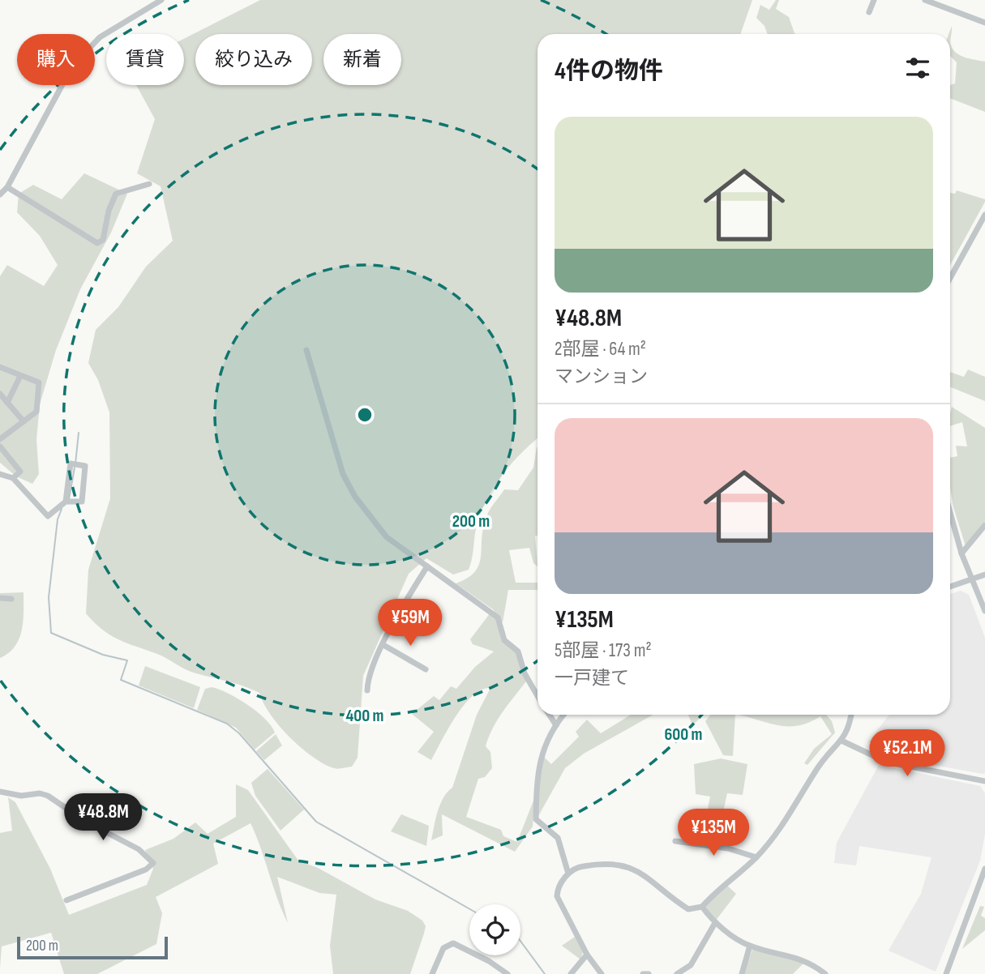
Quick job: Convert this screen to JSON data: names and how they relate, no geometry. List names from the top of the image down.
{
  "scale_bar": "200 m",
  "page": {
    "chip": [
      "購入",
      "賃貸",
      "絞り込み",
      "新着"
    ],
    "heading": "4件の物件",
    "list": [
      {
        "name": "¥48.8M",
        "note": "2部屋 · 64 m² · マンション"
      },
      {
        "name": "¥135M",
        "note": "5部屋 · 173 m² · 一戸建て"
      }
    ],
    "price": [
      "¥59M",
      "¥52.1M",
      "¥48.8M",
      "¥135M"
    ],
    "scale": "200 m"
  },
  "rings": ["200 m", "400 m", "600 m"]
}
